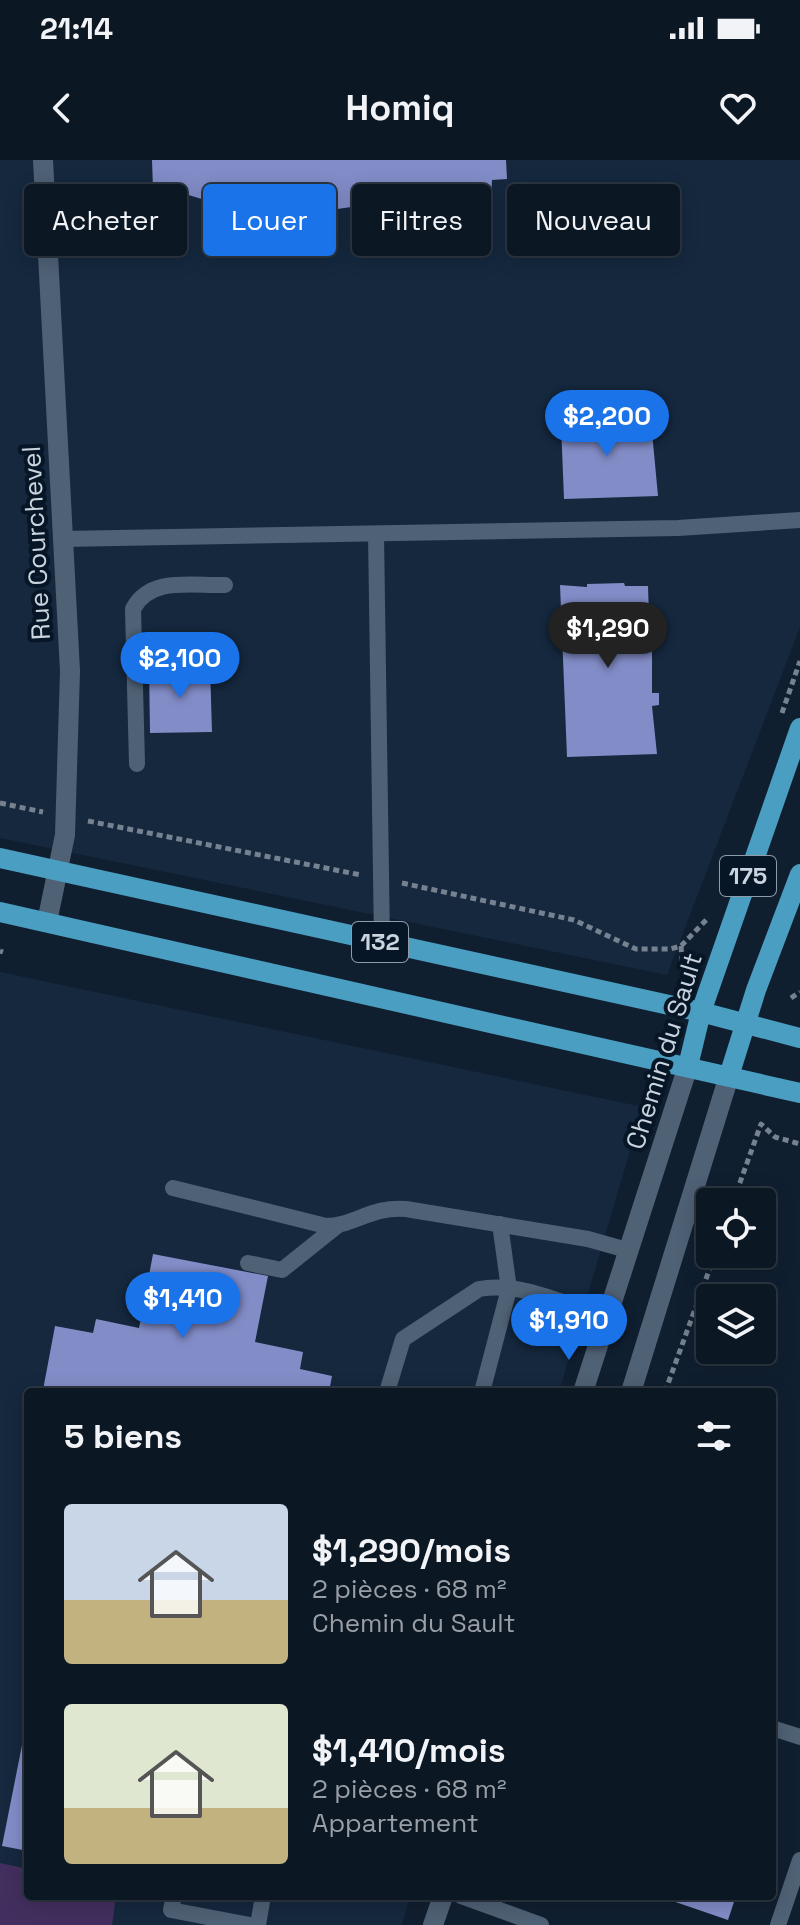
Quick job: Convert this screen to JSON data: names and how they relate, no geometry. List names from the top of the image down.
{
  "streets": {
    "main road": ["175", "132", "Chemin du Sault"],
    "street": ["Rue Courchevel"]
  },
  "crossings": [
    ["Rue Courchevel", "132"],
    ["175", "132"],
    ["132", "Chemin du Sault"]
  ],
  "page": {
    "status": "21:14",
    "header": "Homiq",
    "chip": [
      "Acheter",
      "Louer",
      "Filtres",
      "Nouveau"
    ],
    "price": [
      "$2,200",
      "$1,290",
      "$2,100",
      "$1,410",
      "$1,910"
    ],
    "heading": "5 biens",
    "list": [
      {
        "name": "$1,290/mois",
        "note": "2 pièces · 68 m² · Chemin du Sault"
      },
      {
        "name": "$1,410/mois",
        "note": "2 pièces · 68 m² · Appartement"
      }
    ]
  }
}
